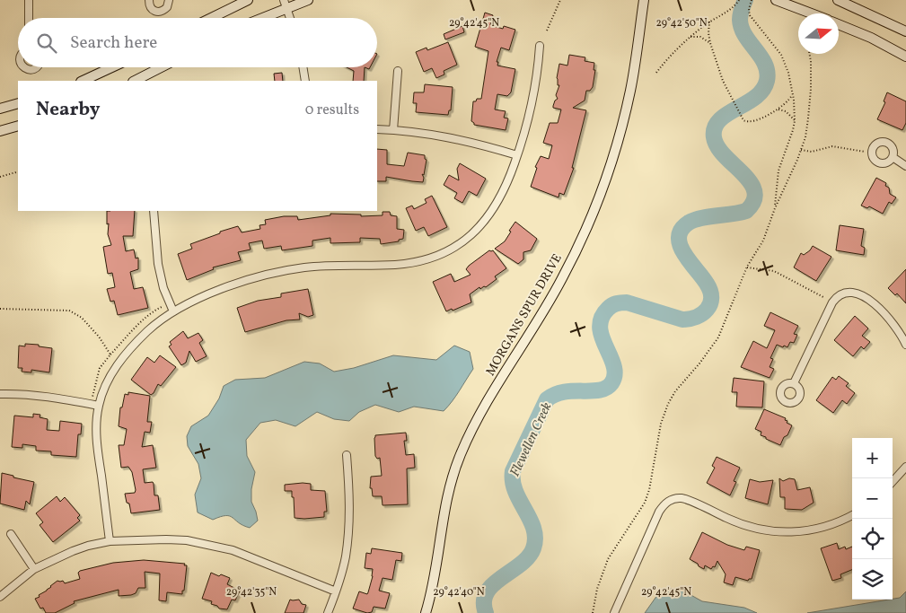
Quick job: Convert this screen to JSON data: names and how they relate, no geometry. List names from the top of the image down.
{
  "streets": {
    "street": ["MORGANS SPUR DRIVE"]
  },
  "water": ["Flewellen Creek"],
  "north": "right",
  "page": {
    "search": "Search here",
    "heading": ["Nearby", "0 results"],
    "map_buttons": ["+", "−"]
  },
  "coordinates": [
    "29°42'45\"N",
    "29°42'50\"N",
    "29°42'35\"N",
    "29°42'40\"N"
  ]
}
